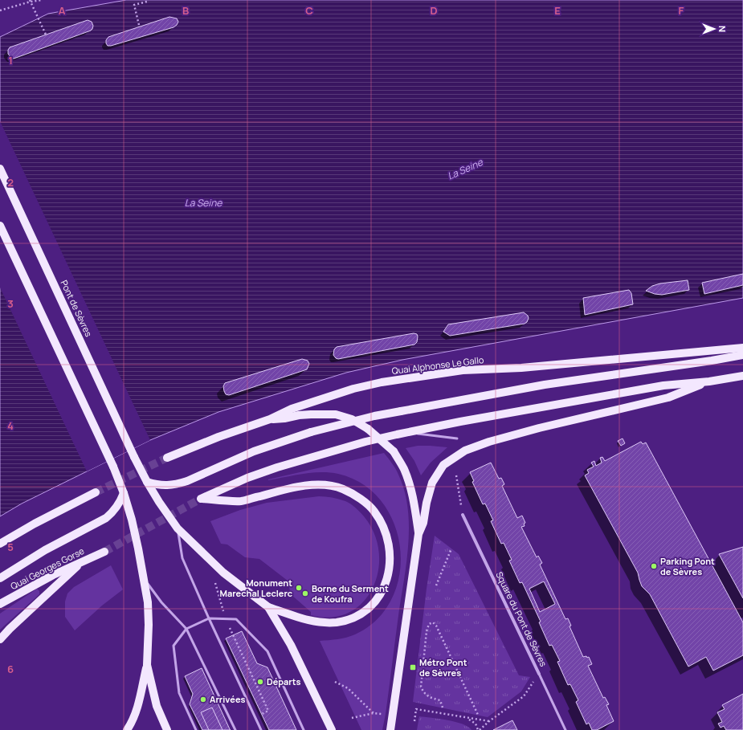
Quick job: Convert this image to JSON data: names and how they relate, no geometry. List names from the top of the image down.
{
  "streets": {
    "main road": ["Pont de Sèvres", "Quai Alphonse Le Gallo", "Quai Georges Gorse"],
    "street": ["Square du Pont de Sèvres"]
  },
  "water": ["La Seine"],
  "places": {
    "other": [
      "Parking Pont de Sèvres",
      "Monument Marechal Leclerc",
      "Borne du Serment de Koufra",
      "Départs",
      "Arrivées"
    ],
    "transit": ["Métro Pont de Sèvres"]
  },
  "north": "right",
  "grid": {
    "columns": [
      "A",
      "B",
      "C",
      "D",
      "E",
      "F"
    ],
    "rows": [
      "1",
      "2",
      "3",
      "4",
      "5",
      "6"
    ]
  }
}
